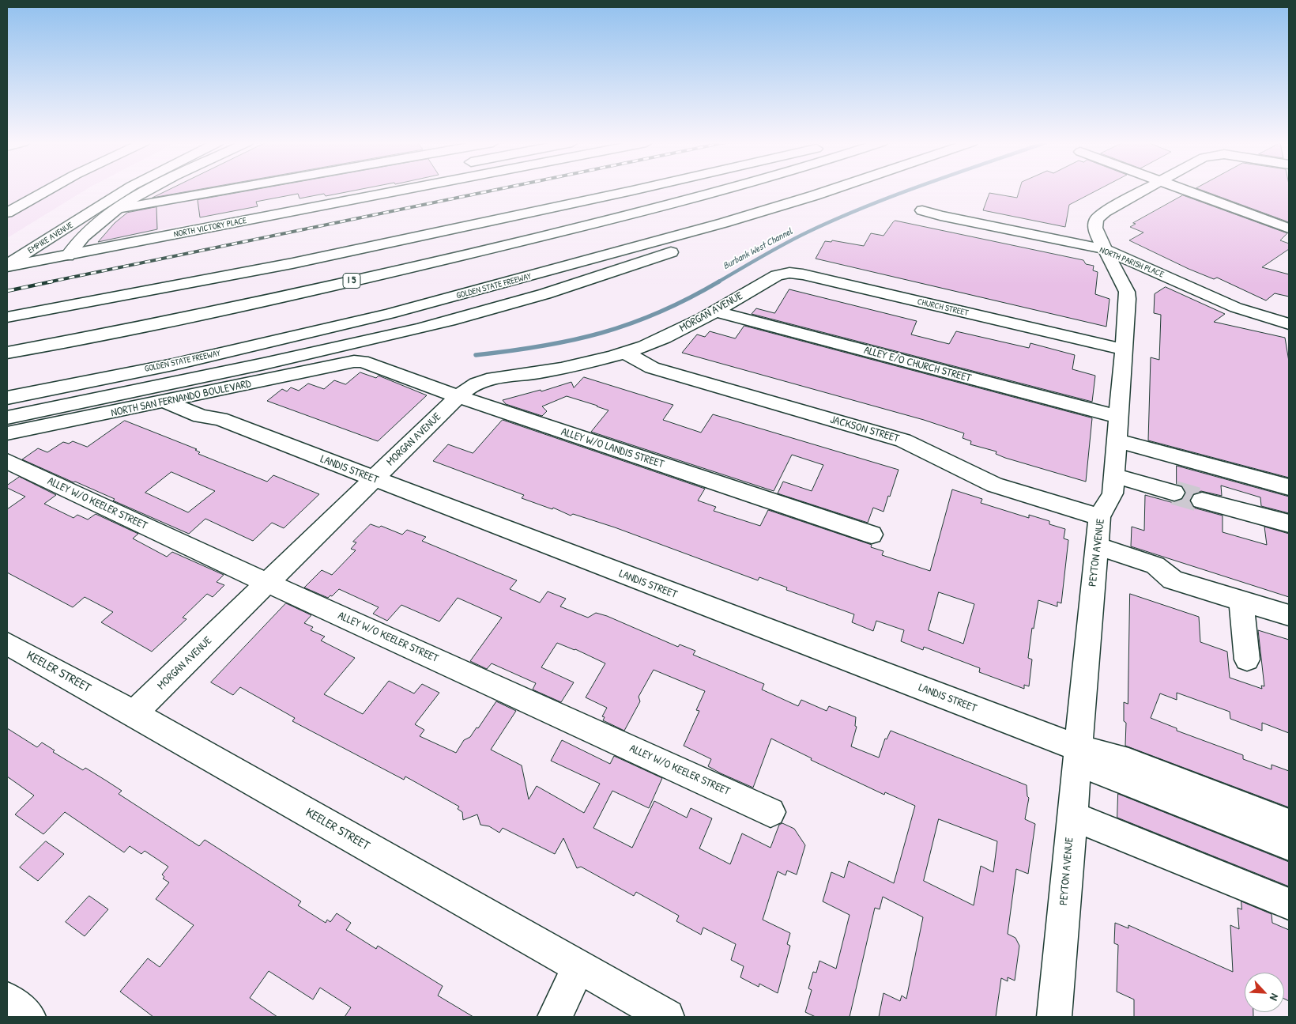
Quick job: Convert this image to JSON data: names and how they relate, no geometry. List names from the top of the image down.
{
  "streets": {
    "main road": [
      "NORTH VICTORY PLACE",
      "EMPIRE AVENUE",
      "NORTH PARISH PLACE",
      "I 5",
      "GOLDEN STATE FREEWAY",
      "CHURCH STREET",
      "MORGAN AVENUE",
      "ALLEY E/O CHURCH STREET",
      "NORTH SAN FERNANDO BOULEVARD",
      "JACKSON STREET",
      "ALLEY W/O LANDIS STREET",
      "LANDIS STREET",
      "ALLEY W/O KEELER STREET",
      "PEYTON AVENUE",
      "KEELER STREET"
    ]
  },
  "crossings": [
    ["NORTH VICTORY PLACE", "EMPIRE AVENUE"],
    ["NORTH PARISH PLACE", "PEYTON AVENUE"],
    ["CHURCH STREET", "MORGAN AVENUE"],
    ["CHURCH STREET", "PEYTON AVENUE"],
    ["MORGAN AVENUE", "ALLEY E/O CHURCH STREET"],
    ["MORGAN AVENUE", "JACKSON STREET"],
    ["MORGAN AVENUE", "ALLEY W/O LANDIS STREET"],
    ["MORGAN AVENUE", "LANDIS STREET"],
    ["MORGAN AVENUE", "ALLEY W/O KEELER STREET"],
    ["MORGAN AVENUE", "KEELER STREET"],
    ["ALLEY E/O CHURCH STREET", "PEYTON AVENUE"],
    ["NORTH SAN FERNANDO BOULEVARD", "ALLEY W/O LANDIS STREET"],
    ["NORTH SAN FERNANDO BOULEVARD", "LANDIS STREET"],
    ["JACKSON STREET", "PEYTON AVENUE"],
    ["LANDIS STREET", "PEYTON AVENUE"]
  ],
  "water": ["Burbank West Channel"],
  "north": "bottom right"
}
